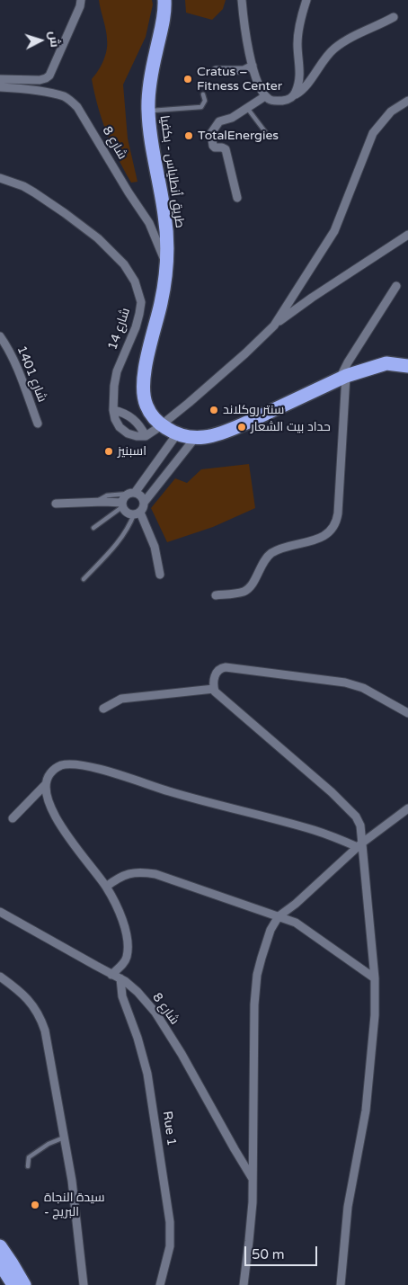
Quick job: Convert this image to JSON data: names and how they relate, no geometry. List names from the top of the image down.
{
  "streets": {
    "highway": ["طريق أنطلياس - بكفيا"],
    "street": [
      "شارع 8",
      "شارع 14",
      "شارع 1401",
      "Rue 1"
    ]
  },
  "crossings": [
    ["شارع 8", "طريق أنطلياس - بكفيا"],
    ["شارع 8", "Rue 1"]
  ],
  "places": [
    "Cratus – Fitness Center",
    "TotalEnergies",
    "سنتر روكلاند",
    "حداد بيت الشعار",
    "اسبنيز",
    "سيدة النجاة - البريج"
  ],
  "scale_bar": "50 m",
  "north": "right"
}
